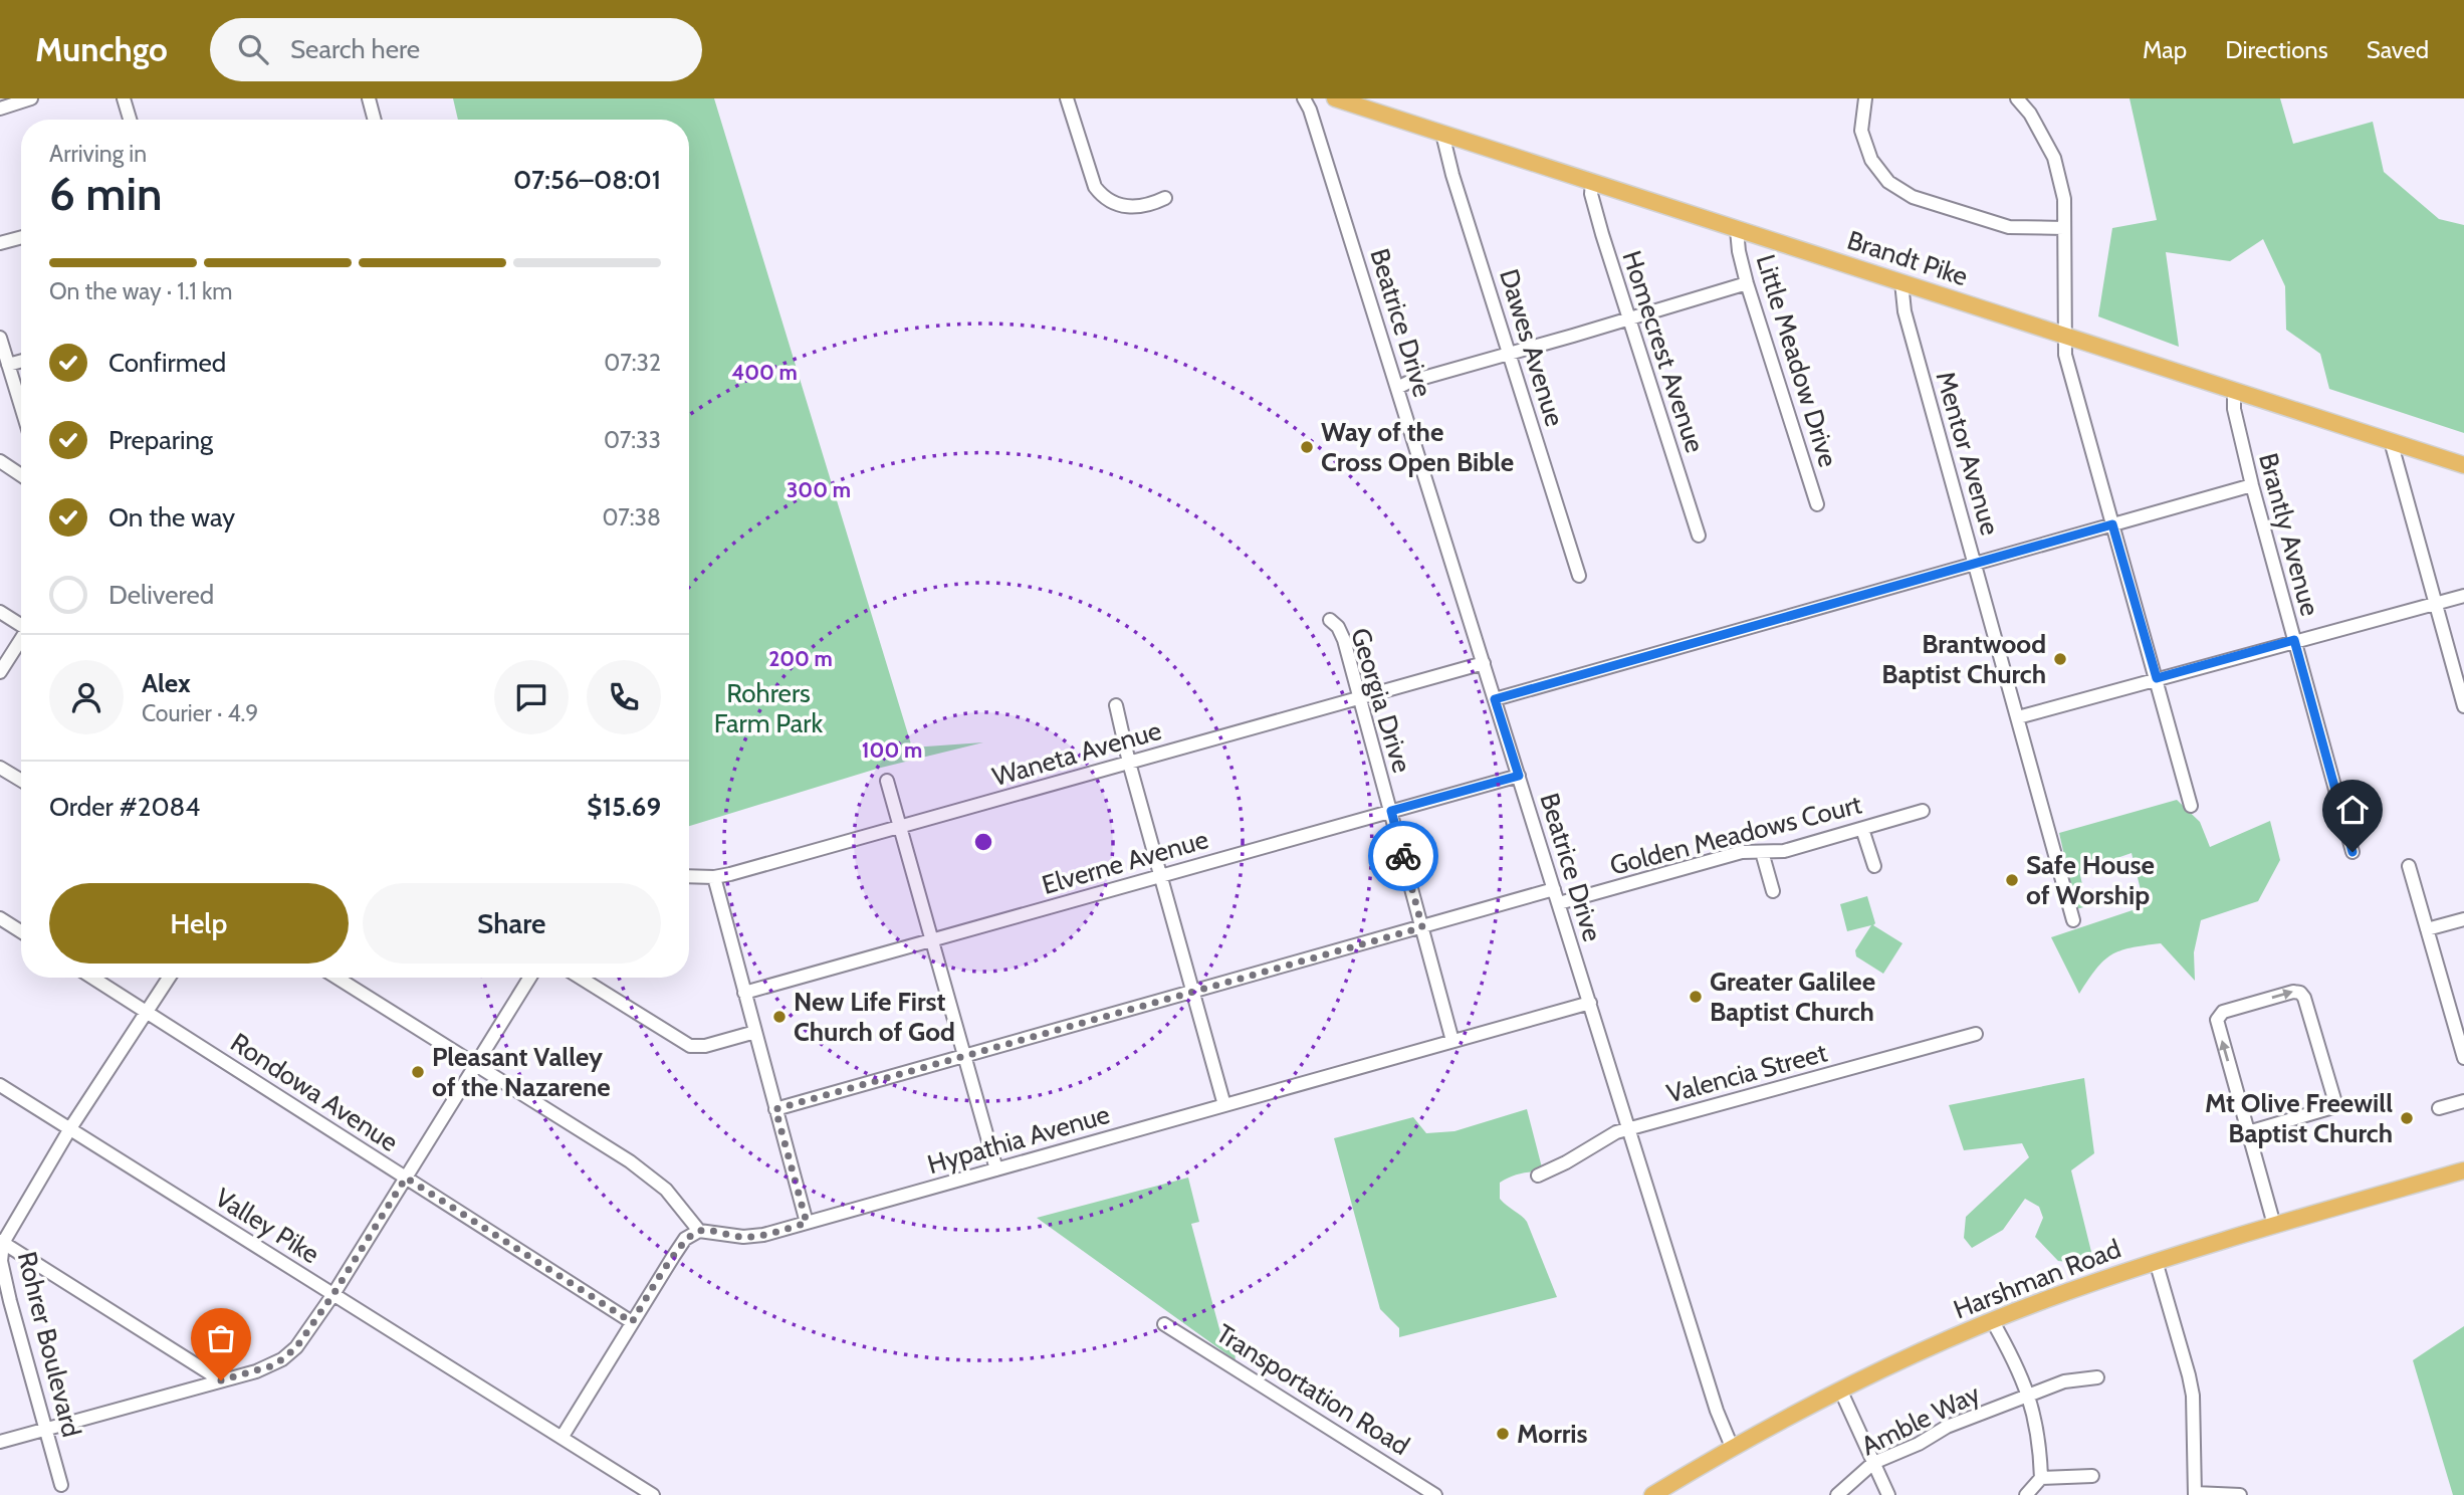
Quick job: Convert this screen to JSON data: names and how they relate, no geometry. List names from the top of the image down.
{
  "streets": {
    "main road": ["Brandt Pike", "Harshman Road"],
    "street": [
      "Beatrice Drive",
      "Dawes Avenue",
      "Homecrest Avenue",
      "Little Meadow Drive",
      "Mentor Avenue",
      "Brantly Avenue",
      "Georgia Drive",
      "Waneta Avenue",
      "Golden Meadows Court",
      "Elverne Avenue",
      "Valencia Street",
      "Rondowa Avenue",
      "Hypathia Avenue",
      "Valley Pike",
      "Rohrer Boulevard",
      "Transportation Road",
      "Amble Way"
    ]
  },
  "crossings": [
    ["Brandt Pike", "Dawes Avenue"],
    ["Brandt Pike", "Homecrest Avenue"],
    ["Brandt Pike", "Little Meadow Drive"],
    ["Brandt Pike", "Mentor Avenue"],
    ["Brandt Pike", "Brantly Avenue"],
    ["Beatrice Drive", "Waneta Avenue"],
    ["Beatrice Drive", "Golden Meadows Court"],
    ["Beatrice Drive", "Elverne Avenue"],
    ["Beatrice Drive", "Valencia Street"],
    ["Beatrice Drive", "Hypathia Avenue"],
    ["Beatrice Drive", "Harshman Road"],
    ["Georgia Drive", "Waneta Avenue"],
    ["Georgia Drive", "Elverne Avenue"],
    ["Georgia Drive", "Hypathia Avenue"],
    ["Rondowa Avenue", "Rohrer Boulevard"],
    ["Valley Pike", "Rohrer Boulevard"]
  ],
  "parks": ["Rohrers Farm Park"],
  "places": [
    "Way of the Cross Open Bible",
    "Brantwood Baptist Church",
    "Safe House of Worship",
    "Greater Galilee Baptist Church",
    "New Life First Church of God",
    "Pleasant Valley of the Nazarene",
    "Mt Olive Freewill Baptist Church",
    "Morris"
  ],
  "page": {
    "header": "Munchgo",
    "search": "Search here",
    "nav": ["Map", "Directions", "Saved"],
    "heading": ["6 min", "Arriving in", "07:56–08:01"],
    "panel": [
      "Alex",
      "Courier · 4.9",
      "Order #2084",
      "$15.69"
    ],
    "bar": "On the way · 1.1 km",
    "list": [
      ["Confirmed", "07:32"],
      ["Preparing", "07:33"],
      ["On the way", "07:38"],
      "Delivered"
    ],
    "buttons": ["Help", "Share"]
  },
  "rings": [
    "400 m",
    "300 m",
    "200 m",
    "100 m"
  ]
}
